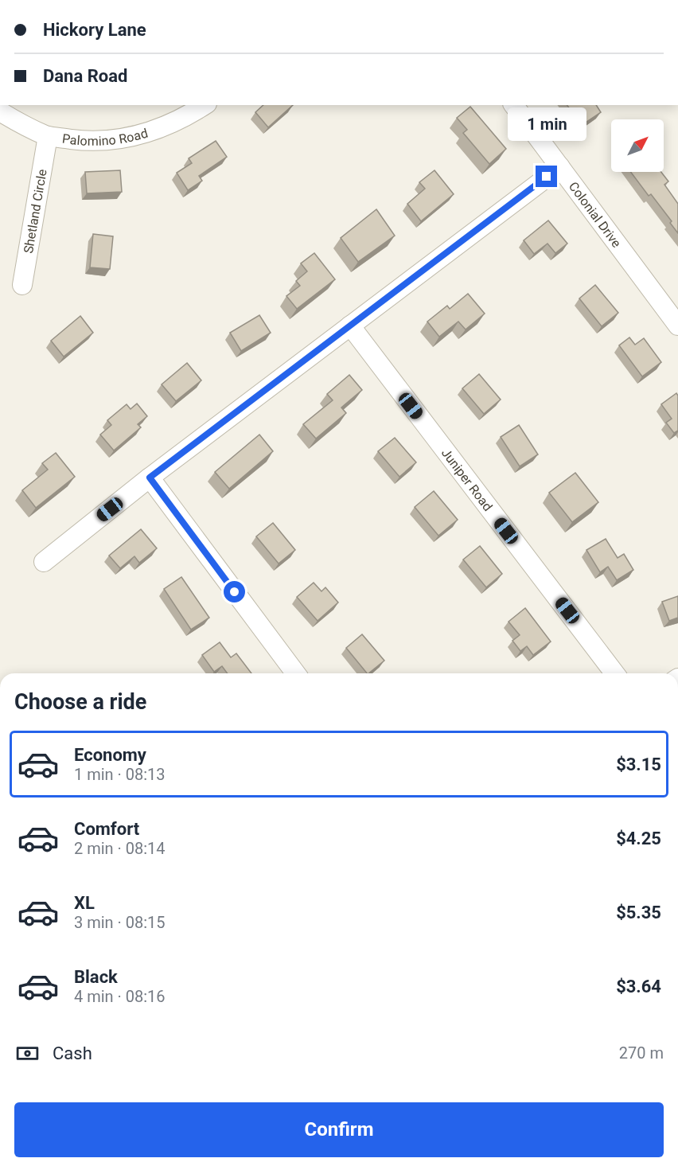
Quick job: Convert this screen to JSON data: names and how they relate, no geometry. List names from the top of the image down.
{
  "streets": {
    "street": [
      "Palomino Road",
      "Shetland Circle",
      "Colonial Drive",
      "Juniper Road"
    ]
  },
  "crossings": [
    ["Palomino Road", "Shetland Circle"]
  ],
  "north": "top right",
  "page": {
    "banner": ["Hickory Lane", "Dana Road"],
    "bubble": "1 min",
    "heading": "Choose a ride",
    "list": [
      {
        "name": "Economy",
        "note": "1 min · 08:13",
        "value": "$3.15"
      },
      {
        "name": "Comfort",
        "note": "2 min · 08:14",
        "value": "$4.25"
      },
      {
        "name": "XL",
        "note": "3 min · 08:15",
        "value": "$5.35"
      },
      {
        "name": "Black",
        "note": "4 min · 08:16",
        "value": "$3.64"
      }
    ],
    "pay": ["Cash", "270 m"],
    "buttons": "Confirm"
  }
}
